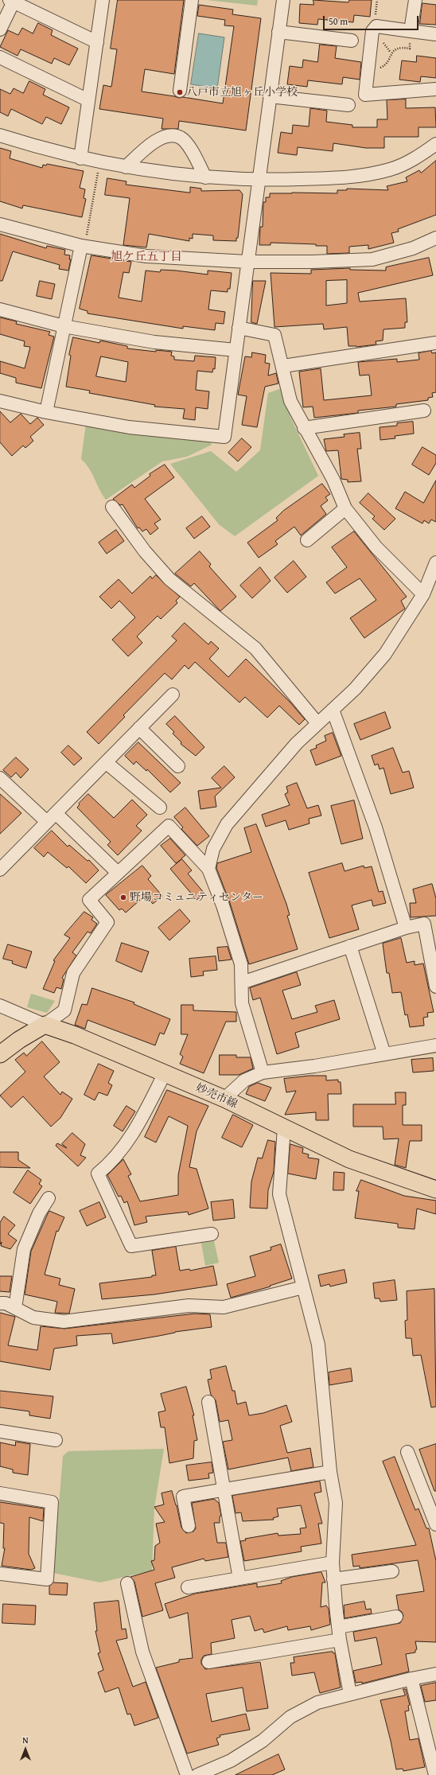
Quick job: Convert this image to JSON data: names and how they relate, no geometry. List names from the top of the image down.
{
  "streets": {
    "main road": ["妙売市線"]
  },
  "districts": ["旭ケ丘五丁目"],
  "places": ["八戸市立旭ヶ丘小学校", "野場コミュニティセンター"],
  "scale_bar": "50 m",
  "north": "top"
}
